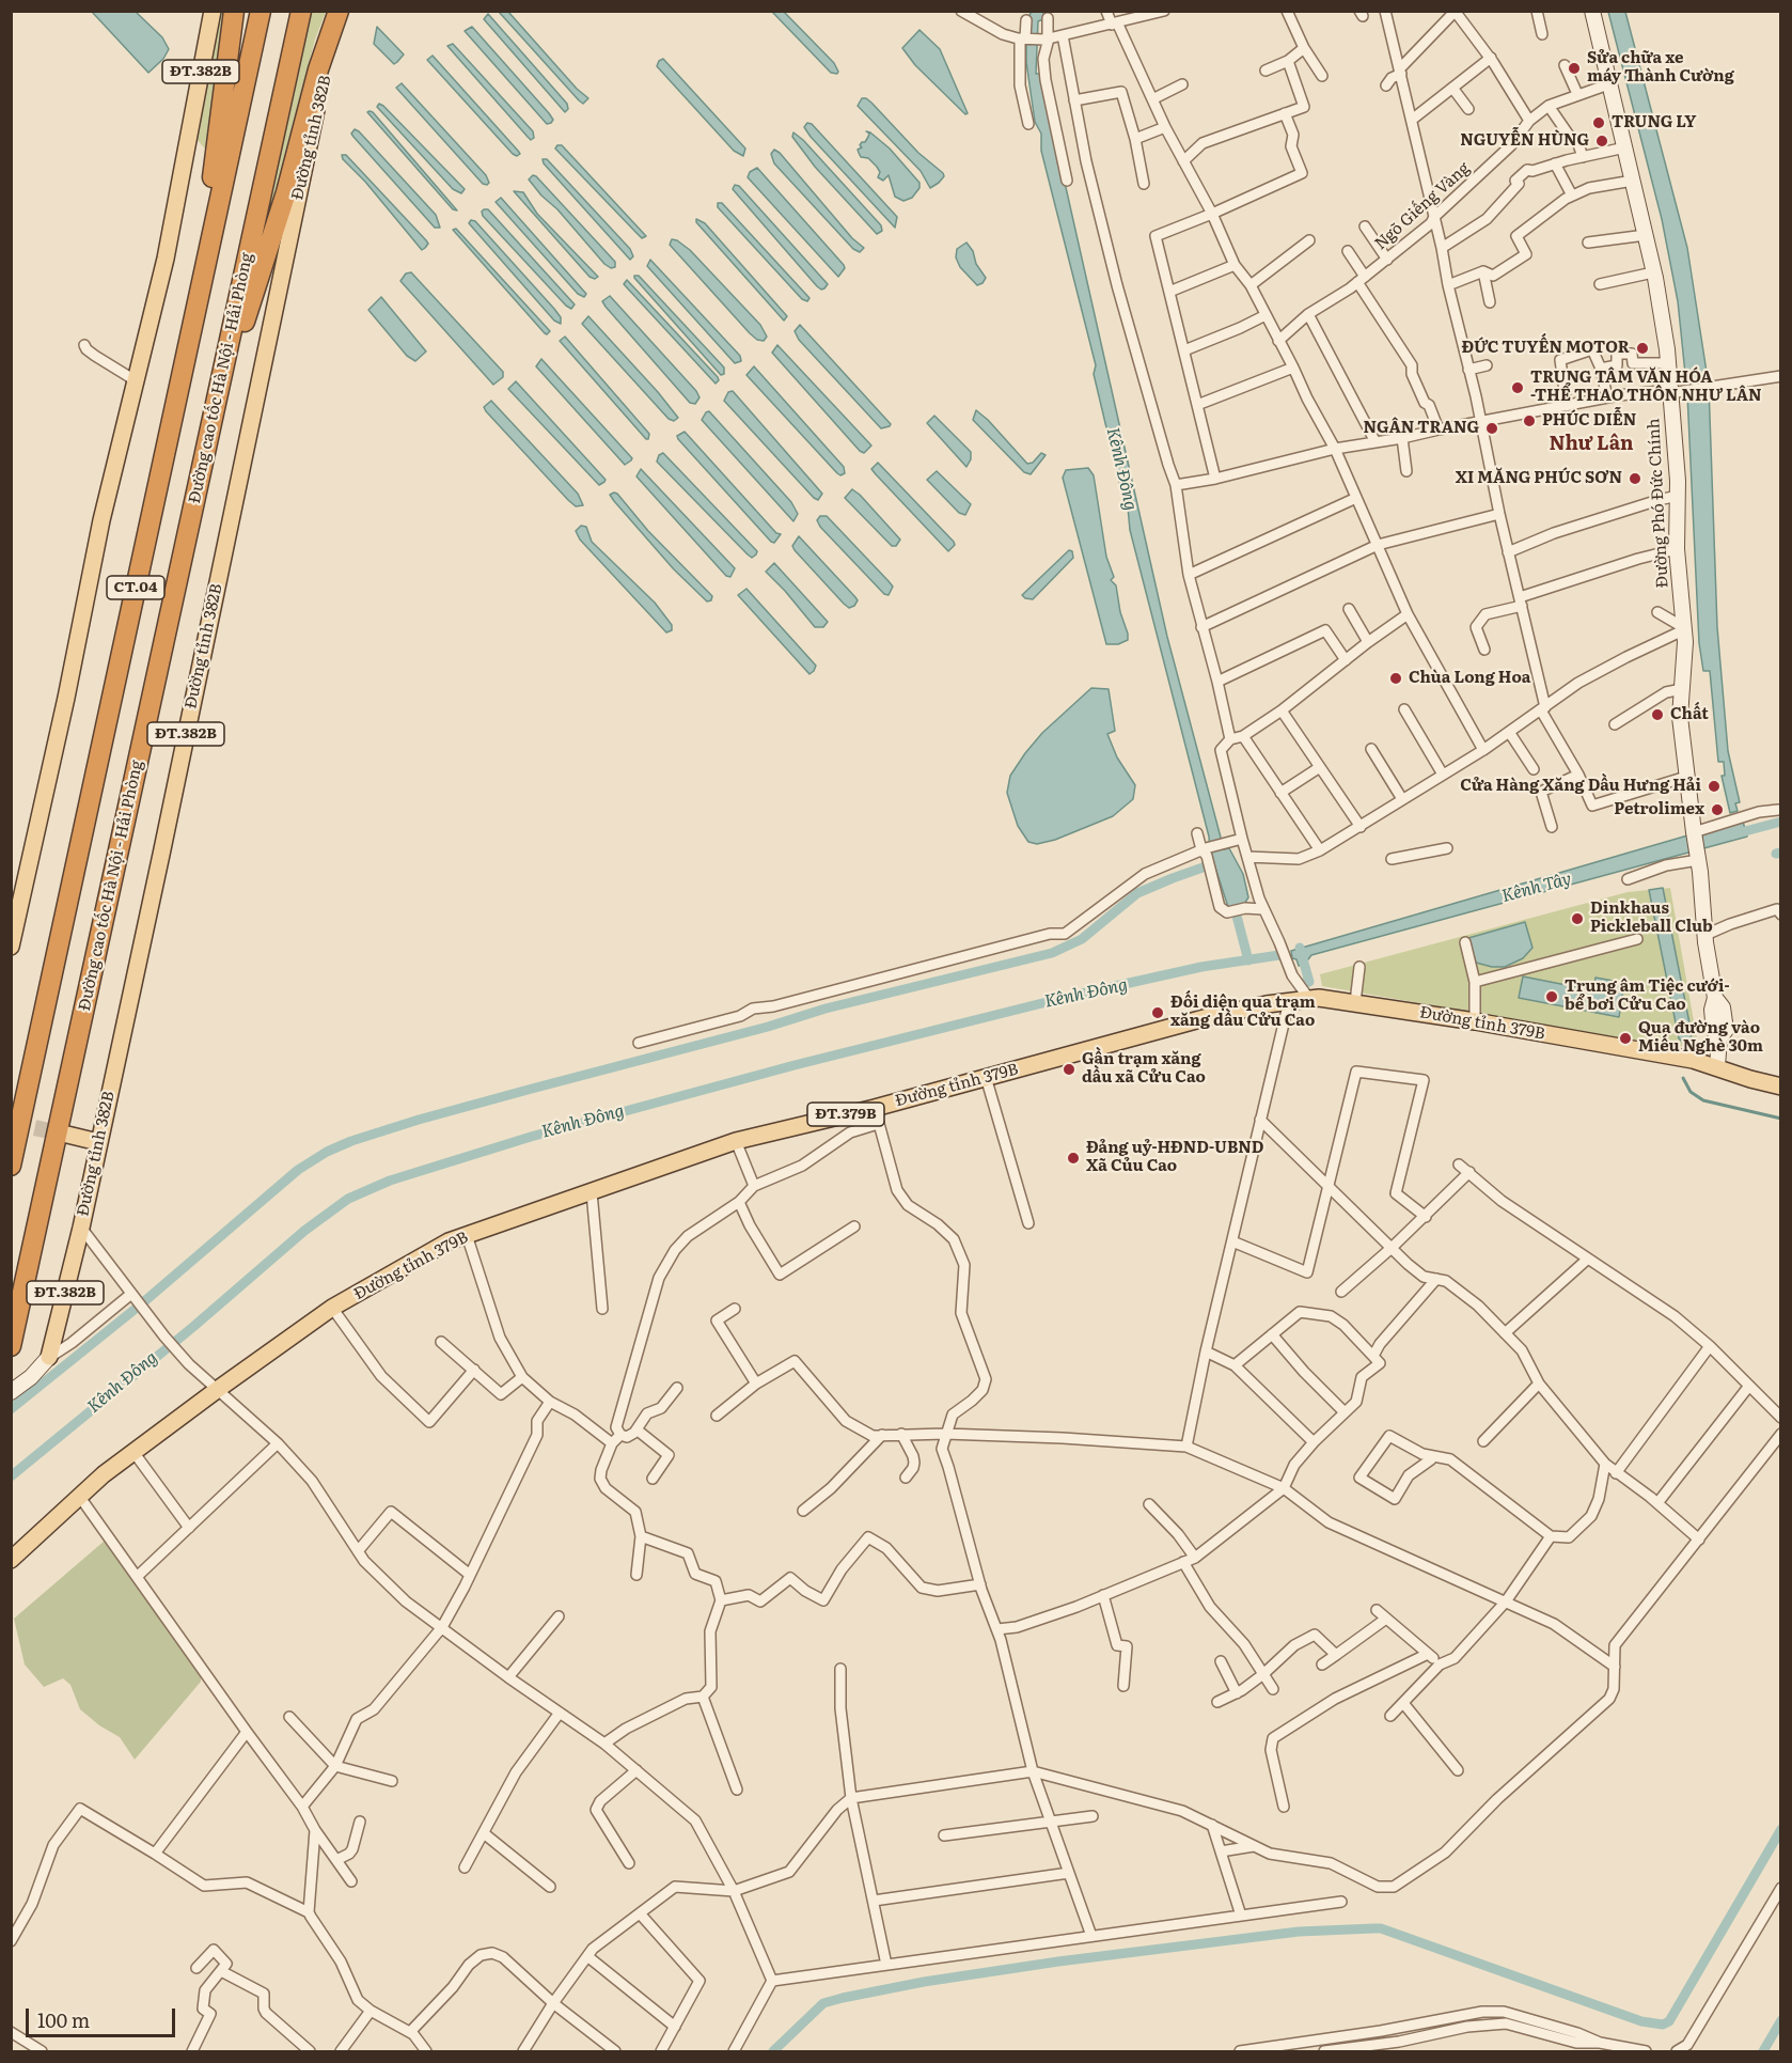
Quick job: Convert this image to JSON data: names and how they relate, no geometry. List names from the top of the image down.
{
  "streets": {
    "highway": ["Đường cao tốc Hà Nội - Hải Phòng", "CT.04"],
    "main road": [
      "ĐT.382B",
      "Đường tỉnh 382B",
      "Đường Phó Đức Chính",
      "Đường tỉnh 379B",
      "ĐT.379B"
    ],
    "street": ["Ngõ Giếng Vàng"]
  },
  "crossings": [
    ["Ngõ Giếng Vàng", "Đường Phó Đức Chính"],
    ["Đường Phó Đức Chính", "Đường tỉnh 379B"]
  ],
  "districts": ["Như Lân"],
  "water": ["Kênh Đông", "Kênh Tây"],
  "places": [
    "Sửa chữa xe máy Thành Cường",
    "TRUNG LY",
    "NGUYỄN HÙNG",
    "ĐỨC TUYẾN MOTOR",
    "TRUNG TÂM VĂN HÓA -THỂ THAO THÔN NHƯ LÂN",
    "PHÚC DIỄN",
    "NGÂN TRANG",
    "XI MĂNG PHÚC SƠN",
    "Chùa Long Hoa",
    "Chất",
    "Cửa Hàng Xăng Dầu Hưng Hải",
    "Petrolimex",
    "Dinkhaus Pickleball Club",
    "Trung âm Tiệc cưới- bể bơi Cửu Cao",
    "Đối diện qua trạm xăng dầu Cửu Cao",
    "Qua đường vào Miếu Nghè 30m",
    "Gần trạm xăng dầu xã Cửu Cao",
    "Đảng uỷ-HĐND-UBND Xã Củu Cao"
  ],
  "scale_bar": "100 m"
}
